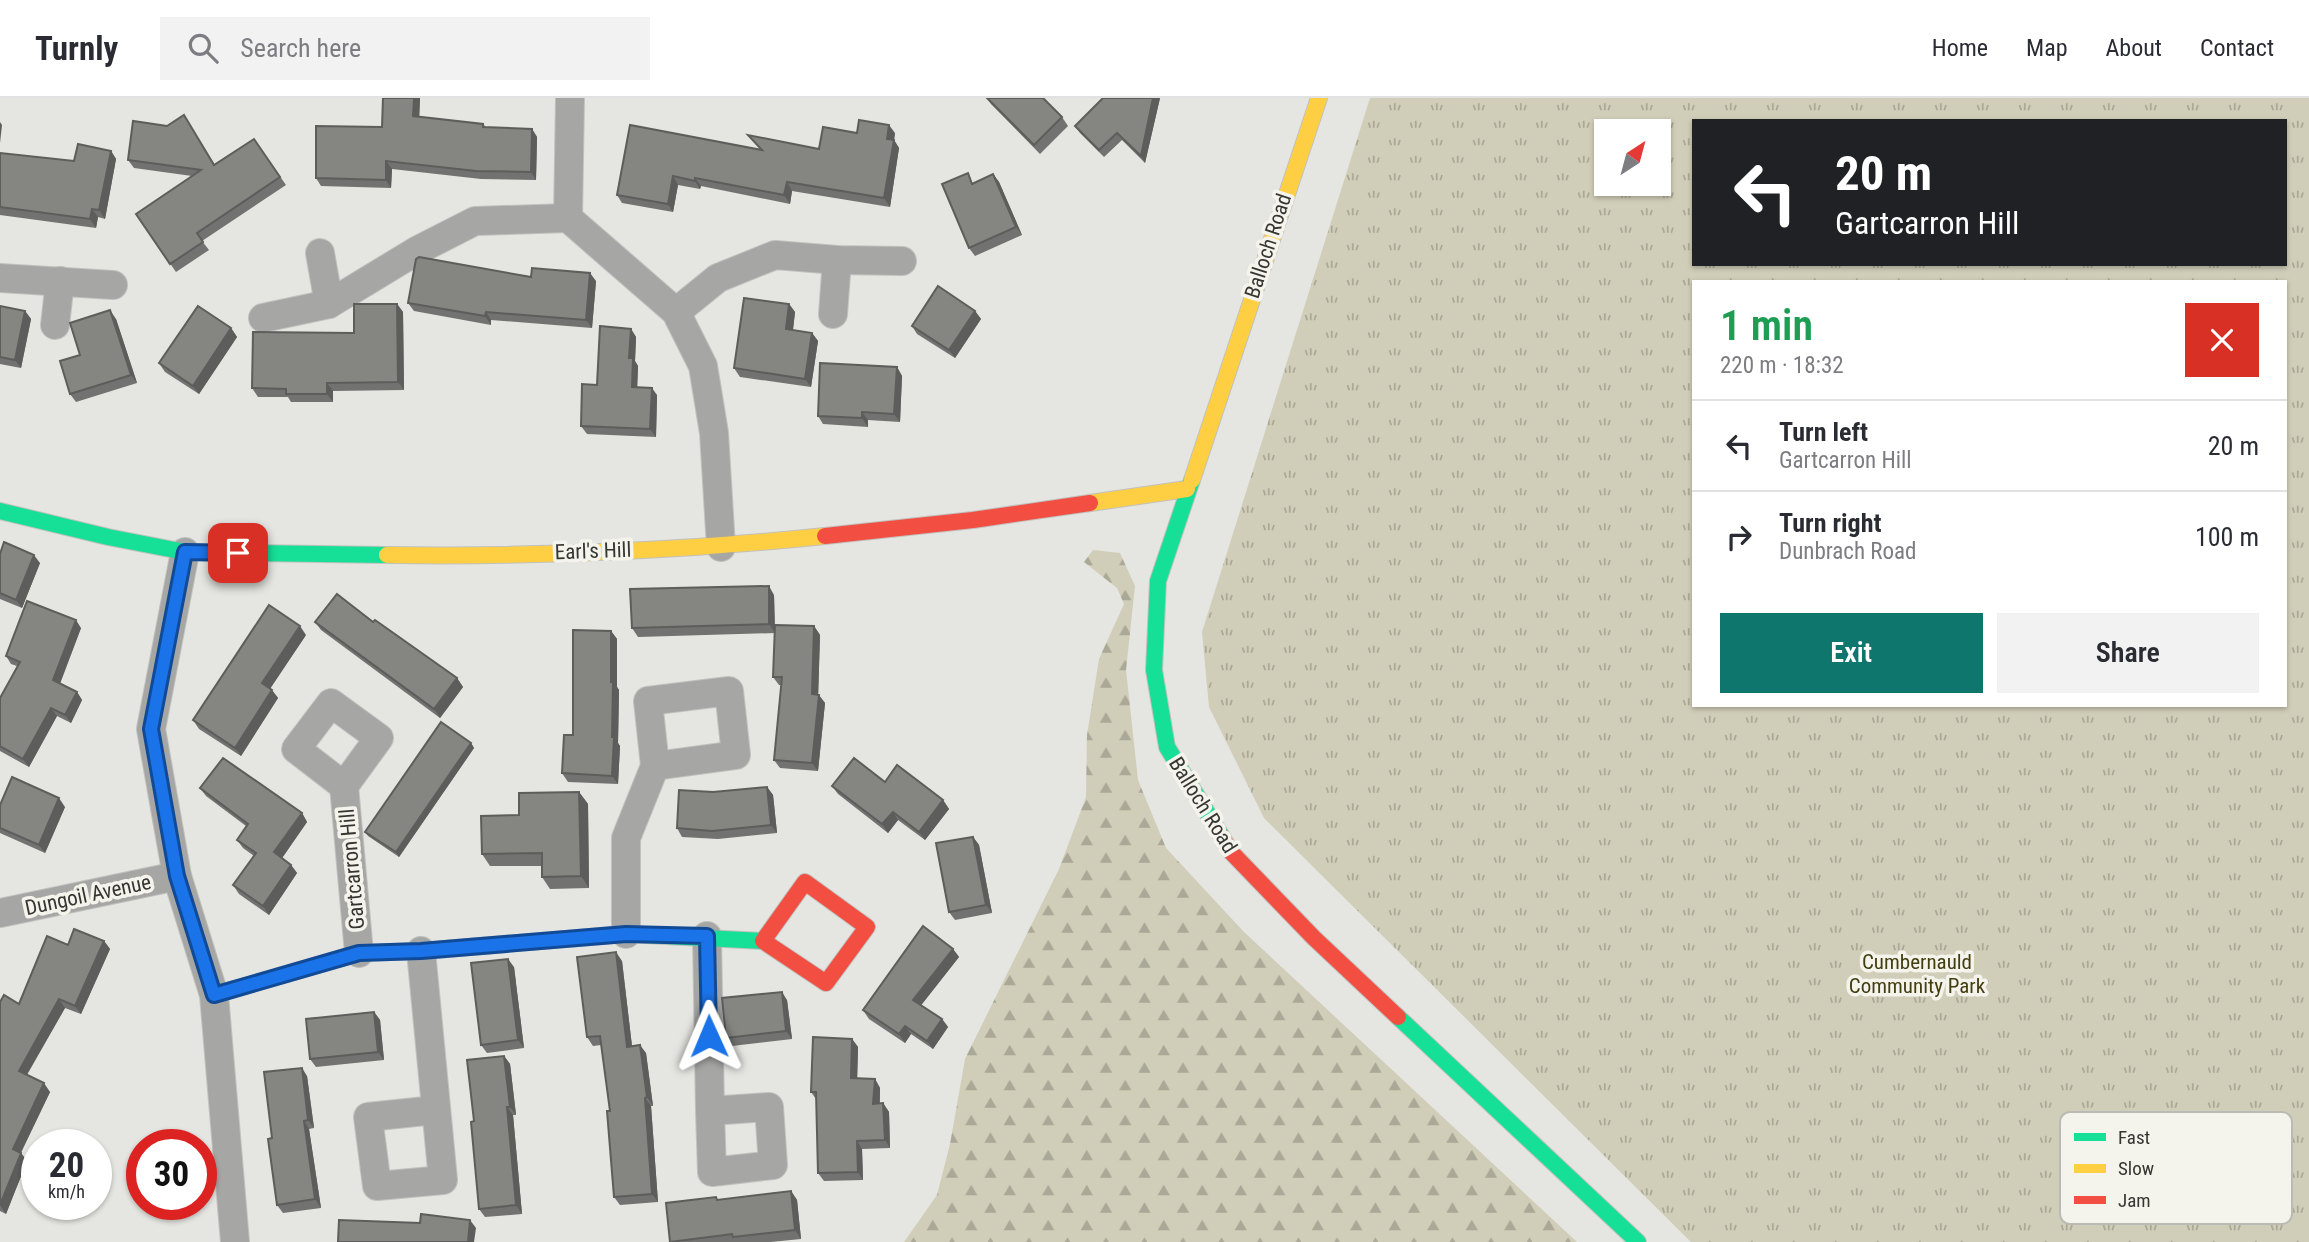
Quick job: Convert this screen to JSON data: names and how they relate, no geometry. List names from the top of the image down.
{
  "streets": {
    "street": [
      "Balloch Road",
      "Earl's Hill",
      "Gartcarron Hill",
      "Dungoil Avenue"
    ]
  },
  "crossings": [
    ["Balloch Road", "Earl's Hill"]
  ],
  "parks": ["Cumbernauld Community Park"],
  "legend": ["Fast", "Slow", "Jam"],
  "north": "top right",
  "page": {
    "header": "Turnly",
    "search": "Search here",
    "nav": [
      "Home",
      "Map",
      "About",
      "Contact"
    ],
    "turn": ["20 m", "Gartcarron Hill"],
    "heading": ["1 min", "220 m · 18:32"],
    "list": [
      {
        "name": "Turn left",
        "note": "Gartcarron Hill",
        "value": "20 m"
      },
      {
        "name": "Turn right",
        "note": "Dunbrach Road",
        "value": "100 m"
      }
    ],
    "buttons": ["Exit", "Share"],
    "speed": "20 km/h",
    "limit": "30"
  }
}
